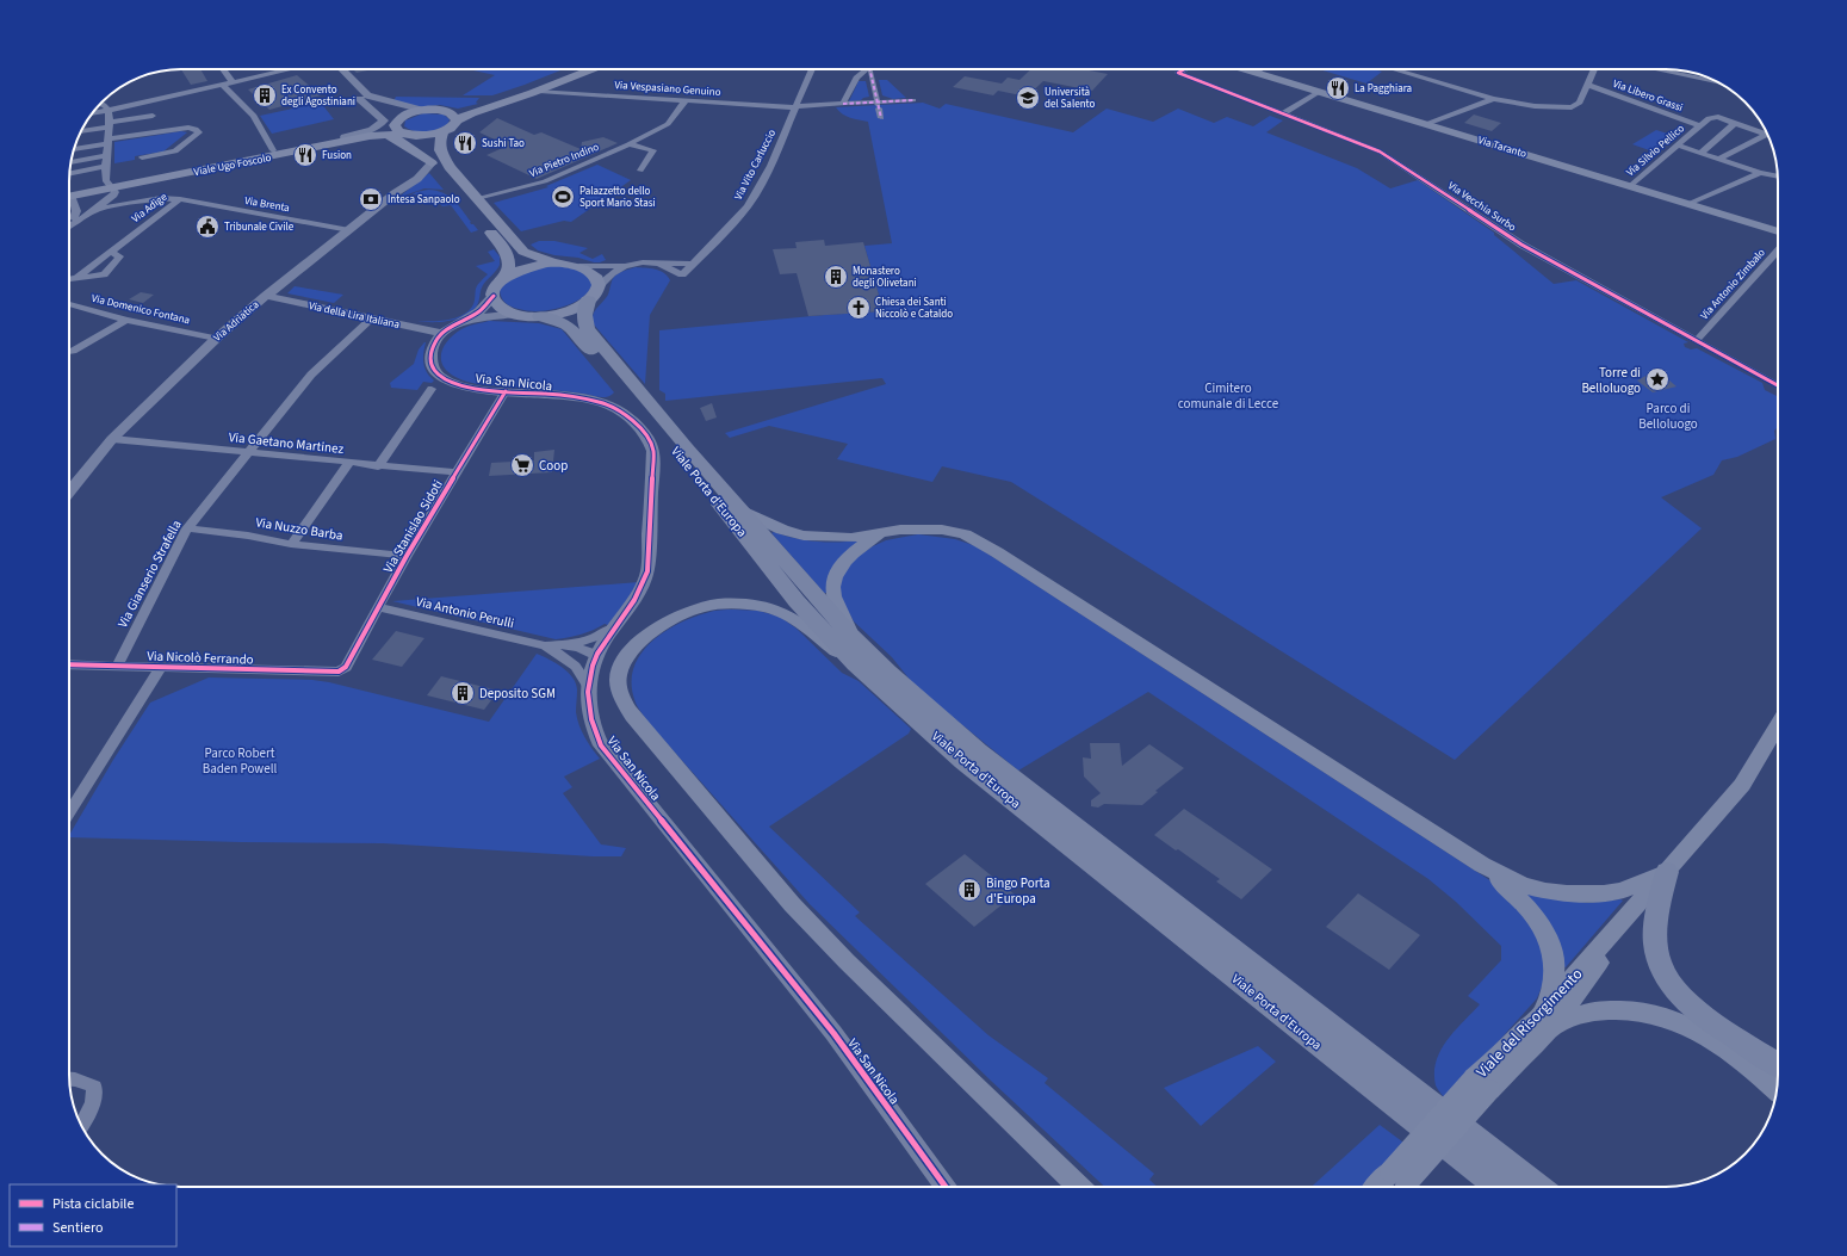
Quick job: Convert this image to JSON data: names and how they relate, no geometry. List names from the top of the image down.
{
  "streets": {
    "highway": ["Viale Porta d'Europa"],
    "main road": ["Via Taranto", "Viale Ugo Foscolo", "Viale del Risorgimento"],
    "street": [
      "Via Vespasiano Genuino",
      "Via Libero Grassi",
      "Via Silvio Pellico",
      "Via Pietro Indino",
      "Via Vito Carluccio",
      "Via Brenta",
      "Via Vecchia Surbo",
      "Via Adige",
      "Via Antonio Zimbalo",
      "Via Domenico Fontana",
      "Via della Lira Italiana",
      "Via Adriatica",
      "Via San Nicola",
      "Via Gaetano Martinez",
      "Via Stanislao Sidoti",
      "Via Nuzzo Barba",
      "Via Gianserio Strafella",
      "Via Antonio Perulli",
      "Via Nicolò Ferrando"
    ]
  },
  "crossings": [
    ["Via Vespasiano Genuino", "Via Pietro Indino"],
    ["Via Vespasiano Genuino", "Via Vito Carluccio"],
    ["Via Libero Grassi", "Via Silvio Pellico"],
    ["Via Taranto", "Via Silvio Pellico"],
    ["Via Vito Carluccio", "Viale Porta d'Europa"],
    ["Via Brenta", "Via Adige"],
    ["Via Brenta", "Via Adriatica"],
    ["Via Vecchia Surbo", "Via Antonio Zimbalo"],
    ["Via Domenico Fontana", "Via Adriatica"],
    ["Via della Lira Italiana", "Via Adriatica"],
    ["Via della Lira Italiana", "Via San Nicola"],
    ["Via della Lira Italiana", "Via Gianserio Strafella"],
    ["Via Adriatica", "Via Gaetano Martinez"],
    ["Via San Nicola", "Via Stanislao Sidoti"],
    ["Via San Nicola", "Via Antonio Perulli"],
    ["Via Gaetano Martinez", "Via Stanislao Sidoti"],
    ["Via Gaetano Martinez", "Via Gianserio Strafella"],
    ["Via Stanislao Sidoti", "Via Nuzzo Barba"],
    ["Via Stanislao Sidoti", "Via Antonio Perulli"],
    ["Via Stanislao Sidoti", "Via Nicolò Ferrando"],
    ["Via Nuzzo Barba", "Via Gianserio Strafella"],
    ["Via Gianserio Strafella", "Via Nicolò Ferrando"]
  ],
  "parks": ["Cimitero comunale di Lecce", "Parco di Belloluogo", "Parco Robert Baden Powell"],
  "places": {
    "restaurant": ["La Pagghiara", "Sushi Tao", "Fusion"],
    "building": [
      "Ex Convento degli Agostiniani",
      "Monastero degli Olivetani",
      "Deposito SGM",
      "Bingo Porta d'Europa"
    ],
    "school or university": ["Università del Salento"],
    "sports": ["Palazzetto dello Sport Mario Stasi"],
    "bank": ["Intesa Sanpaolo"],
    "public building": ["Tribunale Civile"],
    "church": ["Chiesa dei Santi Niccolò e Cataldo"],
    "place": ["Torre di Belloluogo"],
    "supermarket": ["Coop"]
  },
  "legend": ["Pista ciclabile", "Sentiero"]
}
